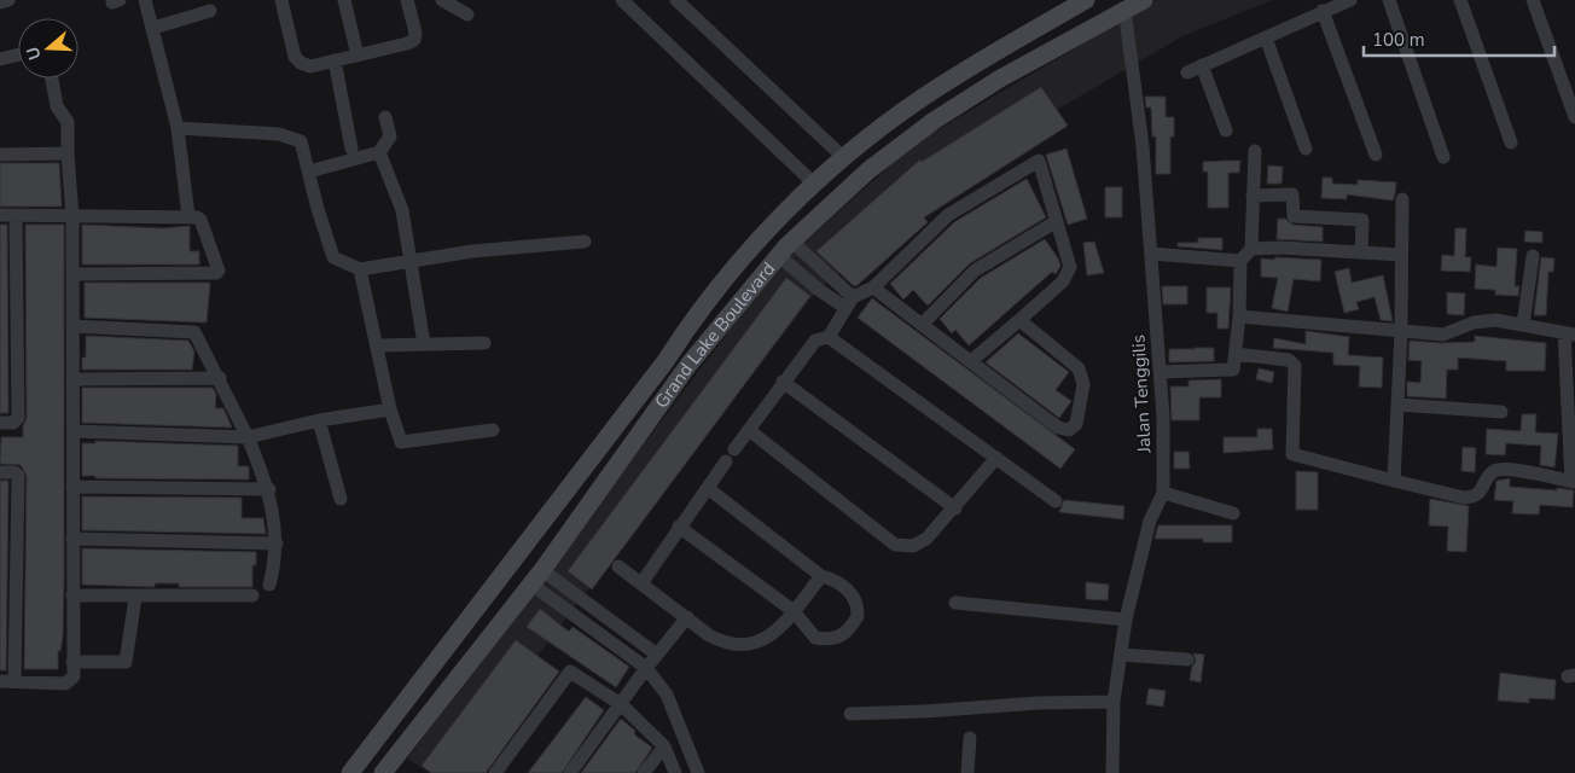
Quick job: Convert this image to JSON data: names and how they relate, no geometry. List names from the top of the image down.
{
  "streets": {
    "street": ["Grand Lake Boulevard", "Jalan Tenggilis"]
  },
  "crossings": [
    ["Grand Lake Boulevard", "Jalan Tenggilis"]
  ],
  "scale_bar": "100 m",
  "north": "left"
}
